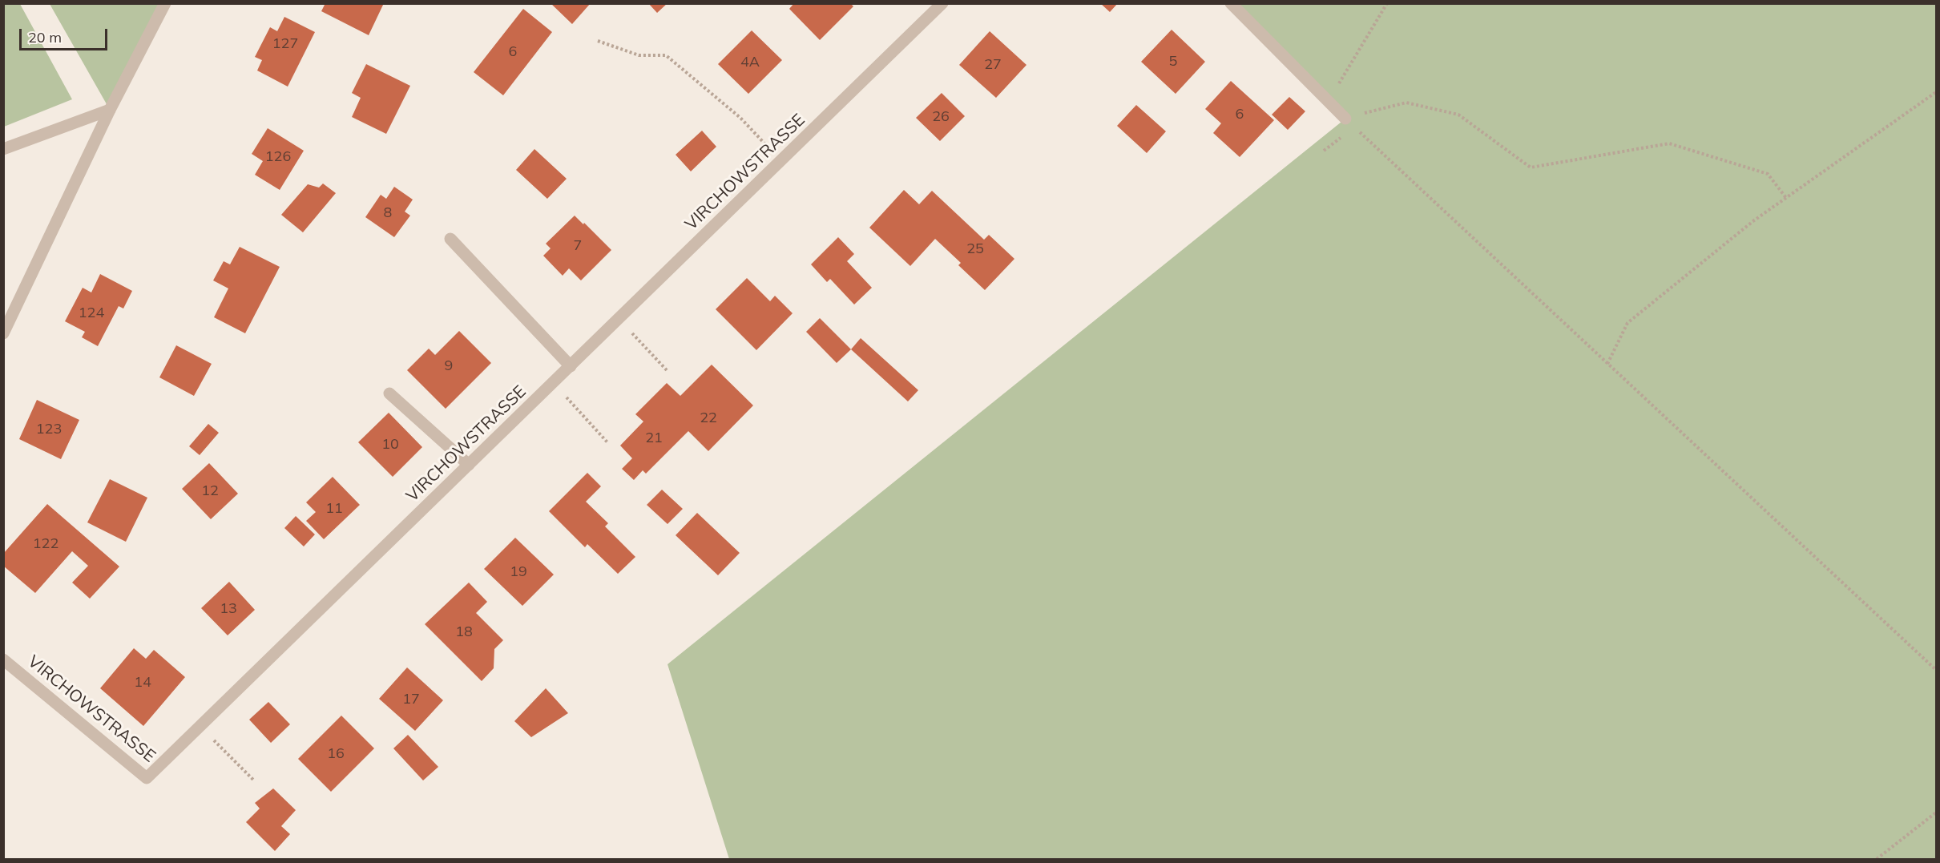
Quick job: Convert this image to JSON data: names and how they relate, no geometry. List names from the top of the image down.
{
  "streets": {
    "street": ["VIRCHOWSTRASSE"]
  },
  "house_numbers": [
    "127",
    "6",
    "5",
    "4A",
    "27",
    "6",
    "26",
    "126",
    "8",
    "7",
    "25",
    "124",
    "9",
    "22",
    "123",
    "21",
    "10",
    "12",
    "11",
    "122",
    "19",
    "13",
    "18",
    "14",
    "17",
    "16"
  ],
  "scale_bar": "20 m"
}
